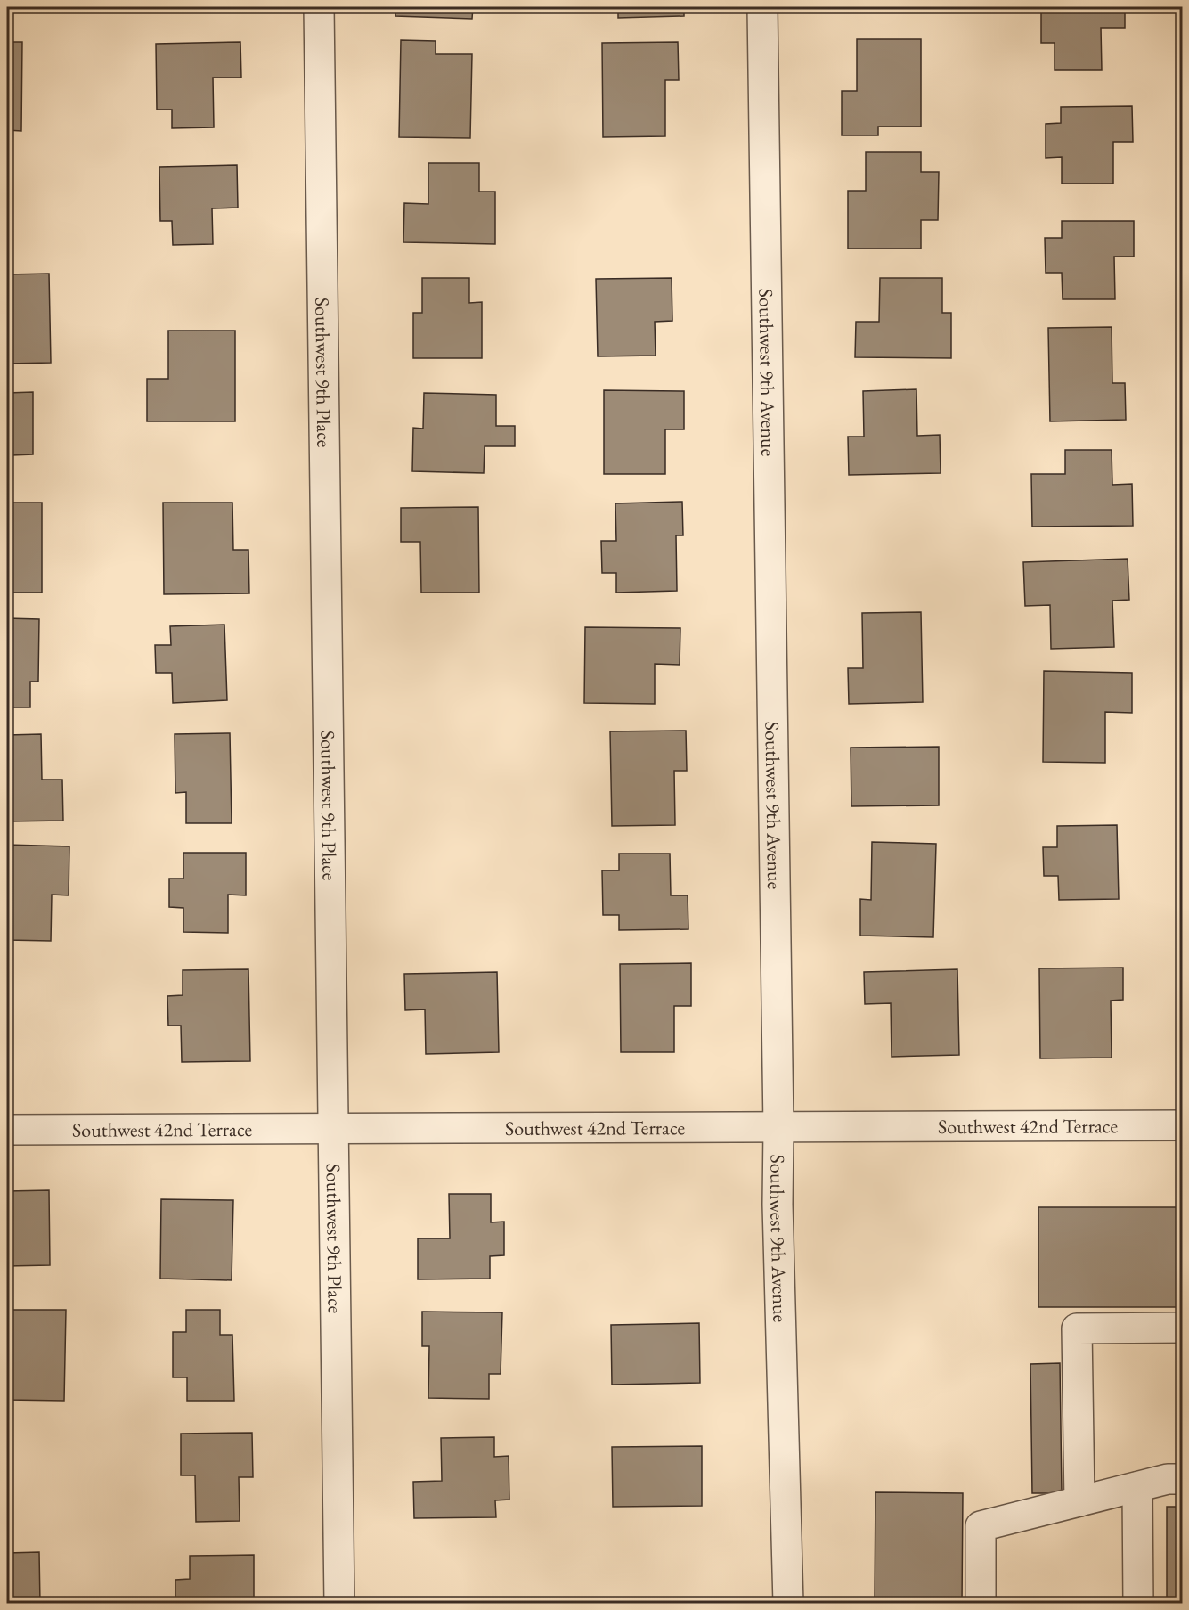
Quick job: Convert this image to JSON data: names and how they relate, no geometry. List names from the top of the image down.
{
  "streets": {
    "street": ["Southwest 9th Place", "Southwest 9th Avenue", "Southwest 42nd Terrace"]
  },
  "crossings": [
    ["Southwest 9th Place", "Southwest 42nd Terrace"],
    ["Southwest 9th Avenue", "Southwest 42nd Terrace"]
  ]
}
